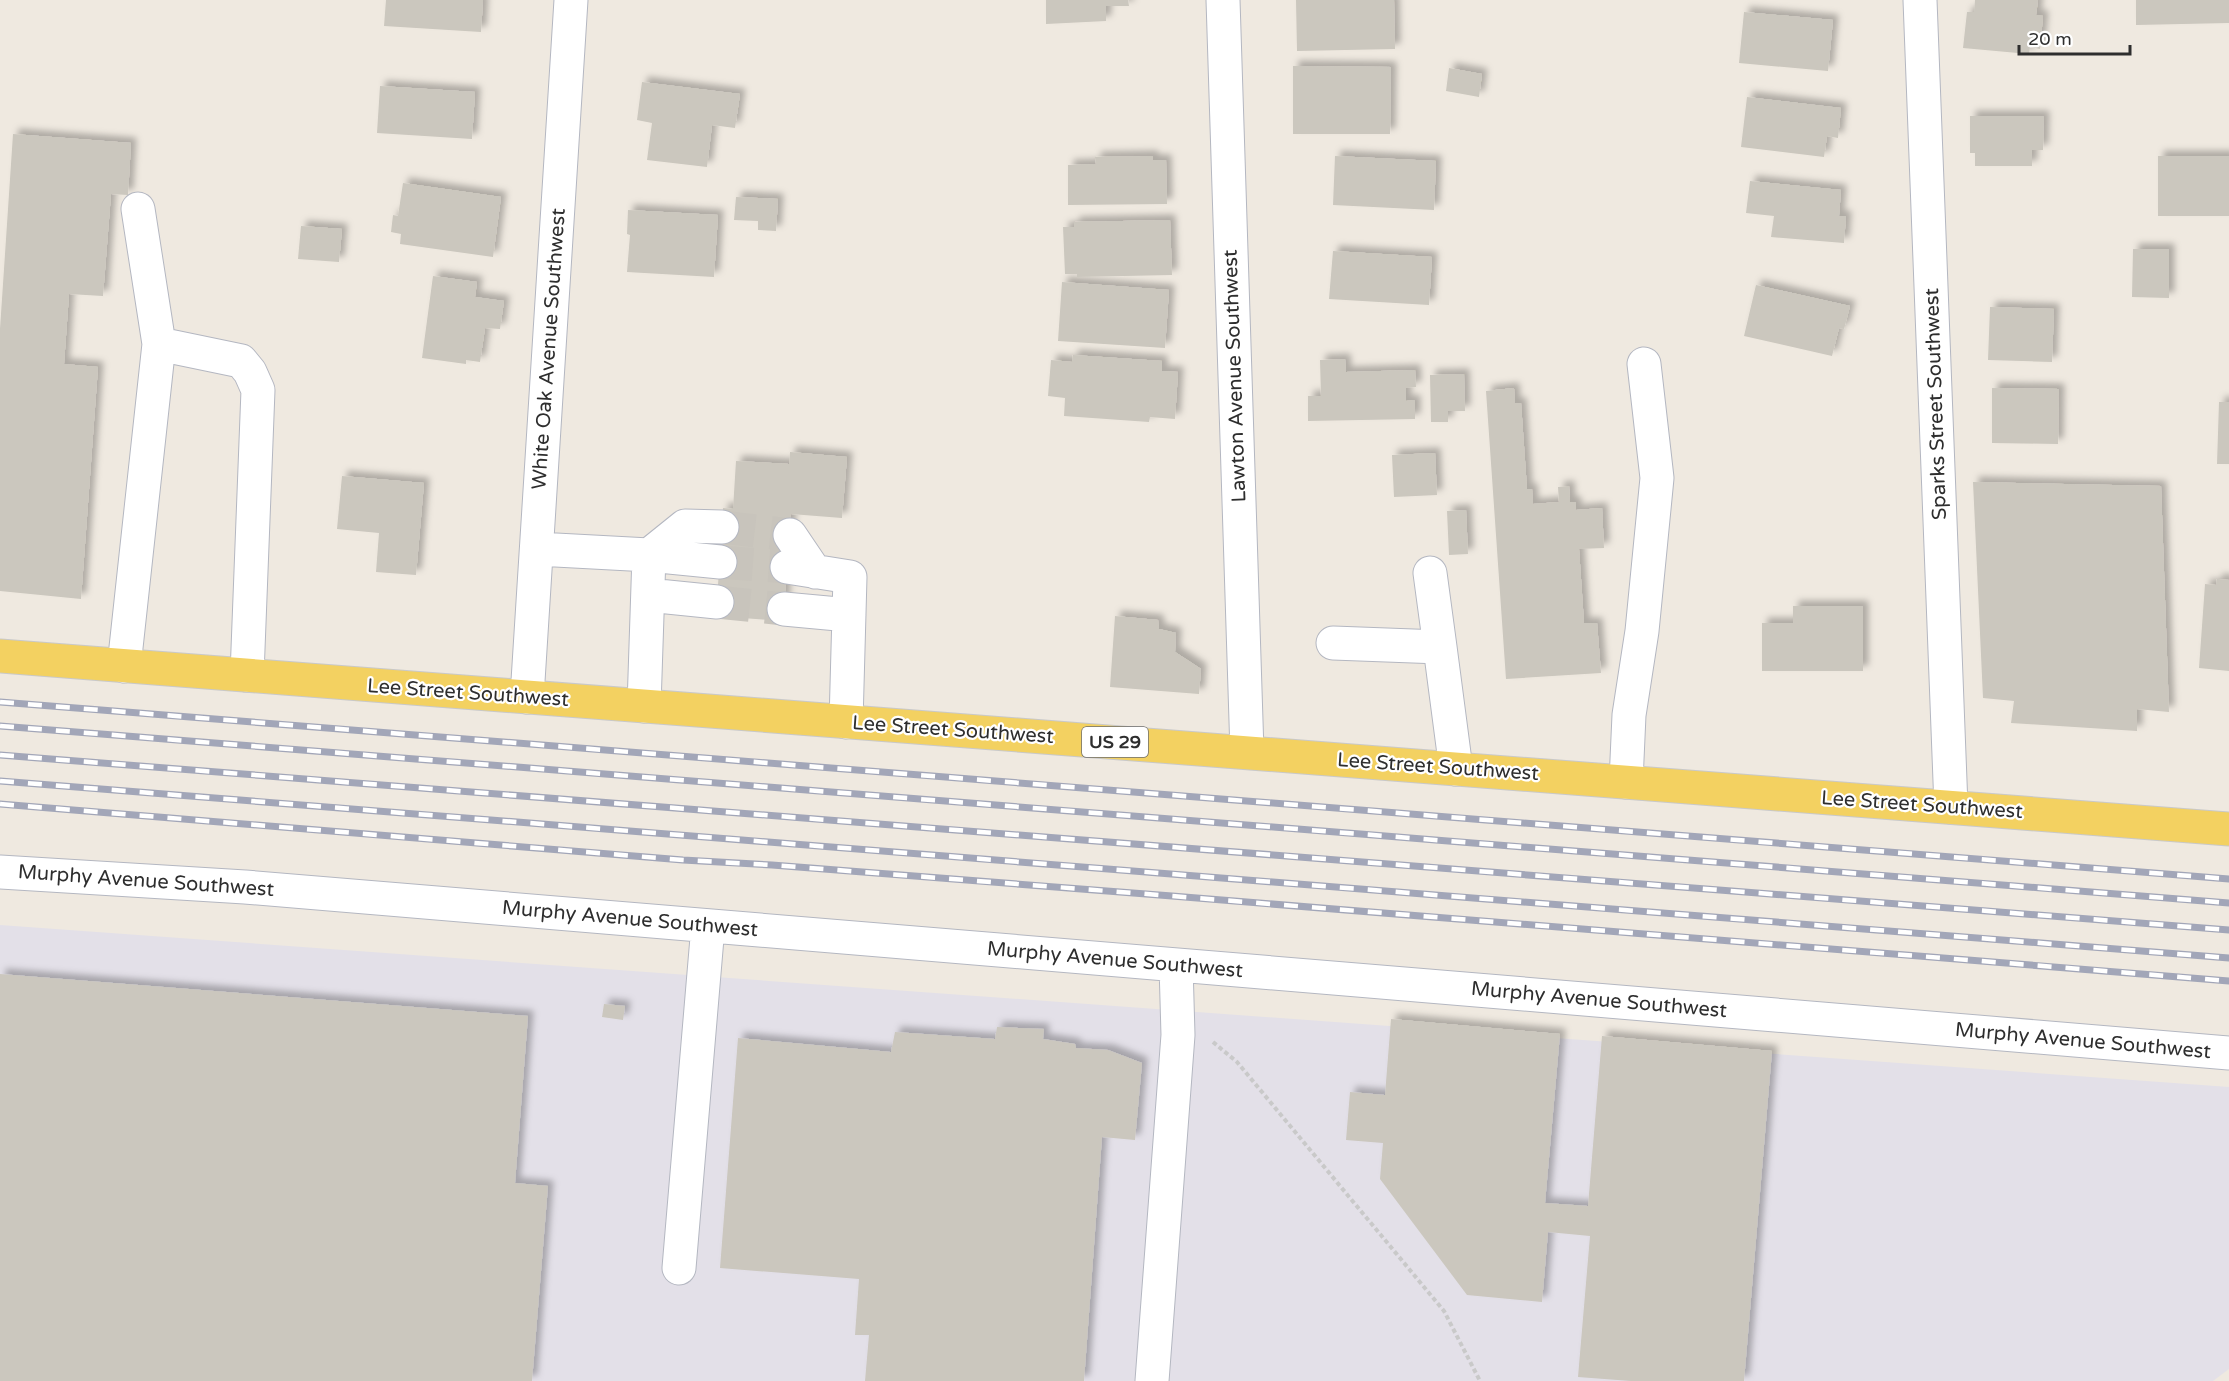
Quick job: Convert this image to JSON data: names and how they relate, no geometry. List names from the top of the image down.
{
  "streets": {
    "main road": ["Lee Street Southwest", "US 29"],
    "street": [
      "White Oak Avenue Southwest",
      "Lawton Avenue Southwest",
      "Sparks Street Southwest",
      "Murphy Avenue Southwest"
    ]
  },
  "crossings": [
    ["White Oak Avenue Southwest", "Lee Street Southwest"],
    ["Lawton Avenue Southwest", "Lee Street Southwest"],
    ["Sparks Street Southwest", "Lee Street Southwest"]
  ],
  "scale_bar": "20 m"
}
